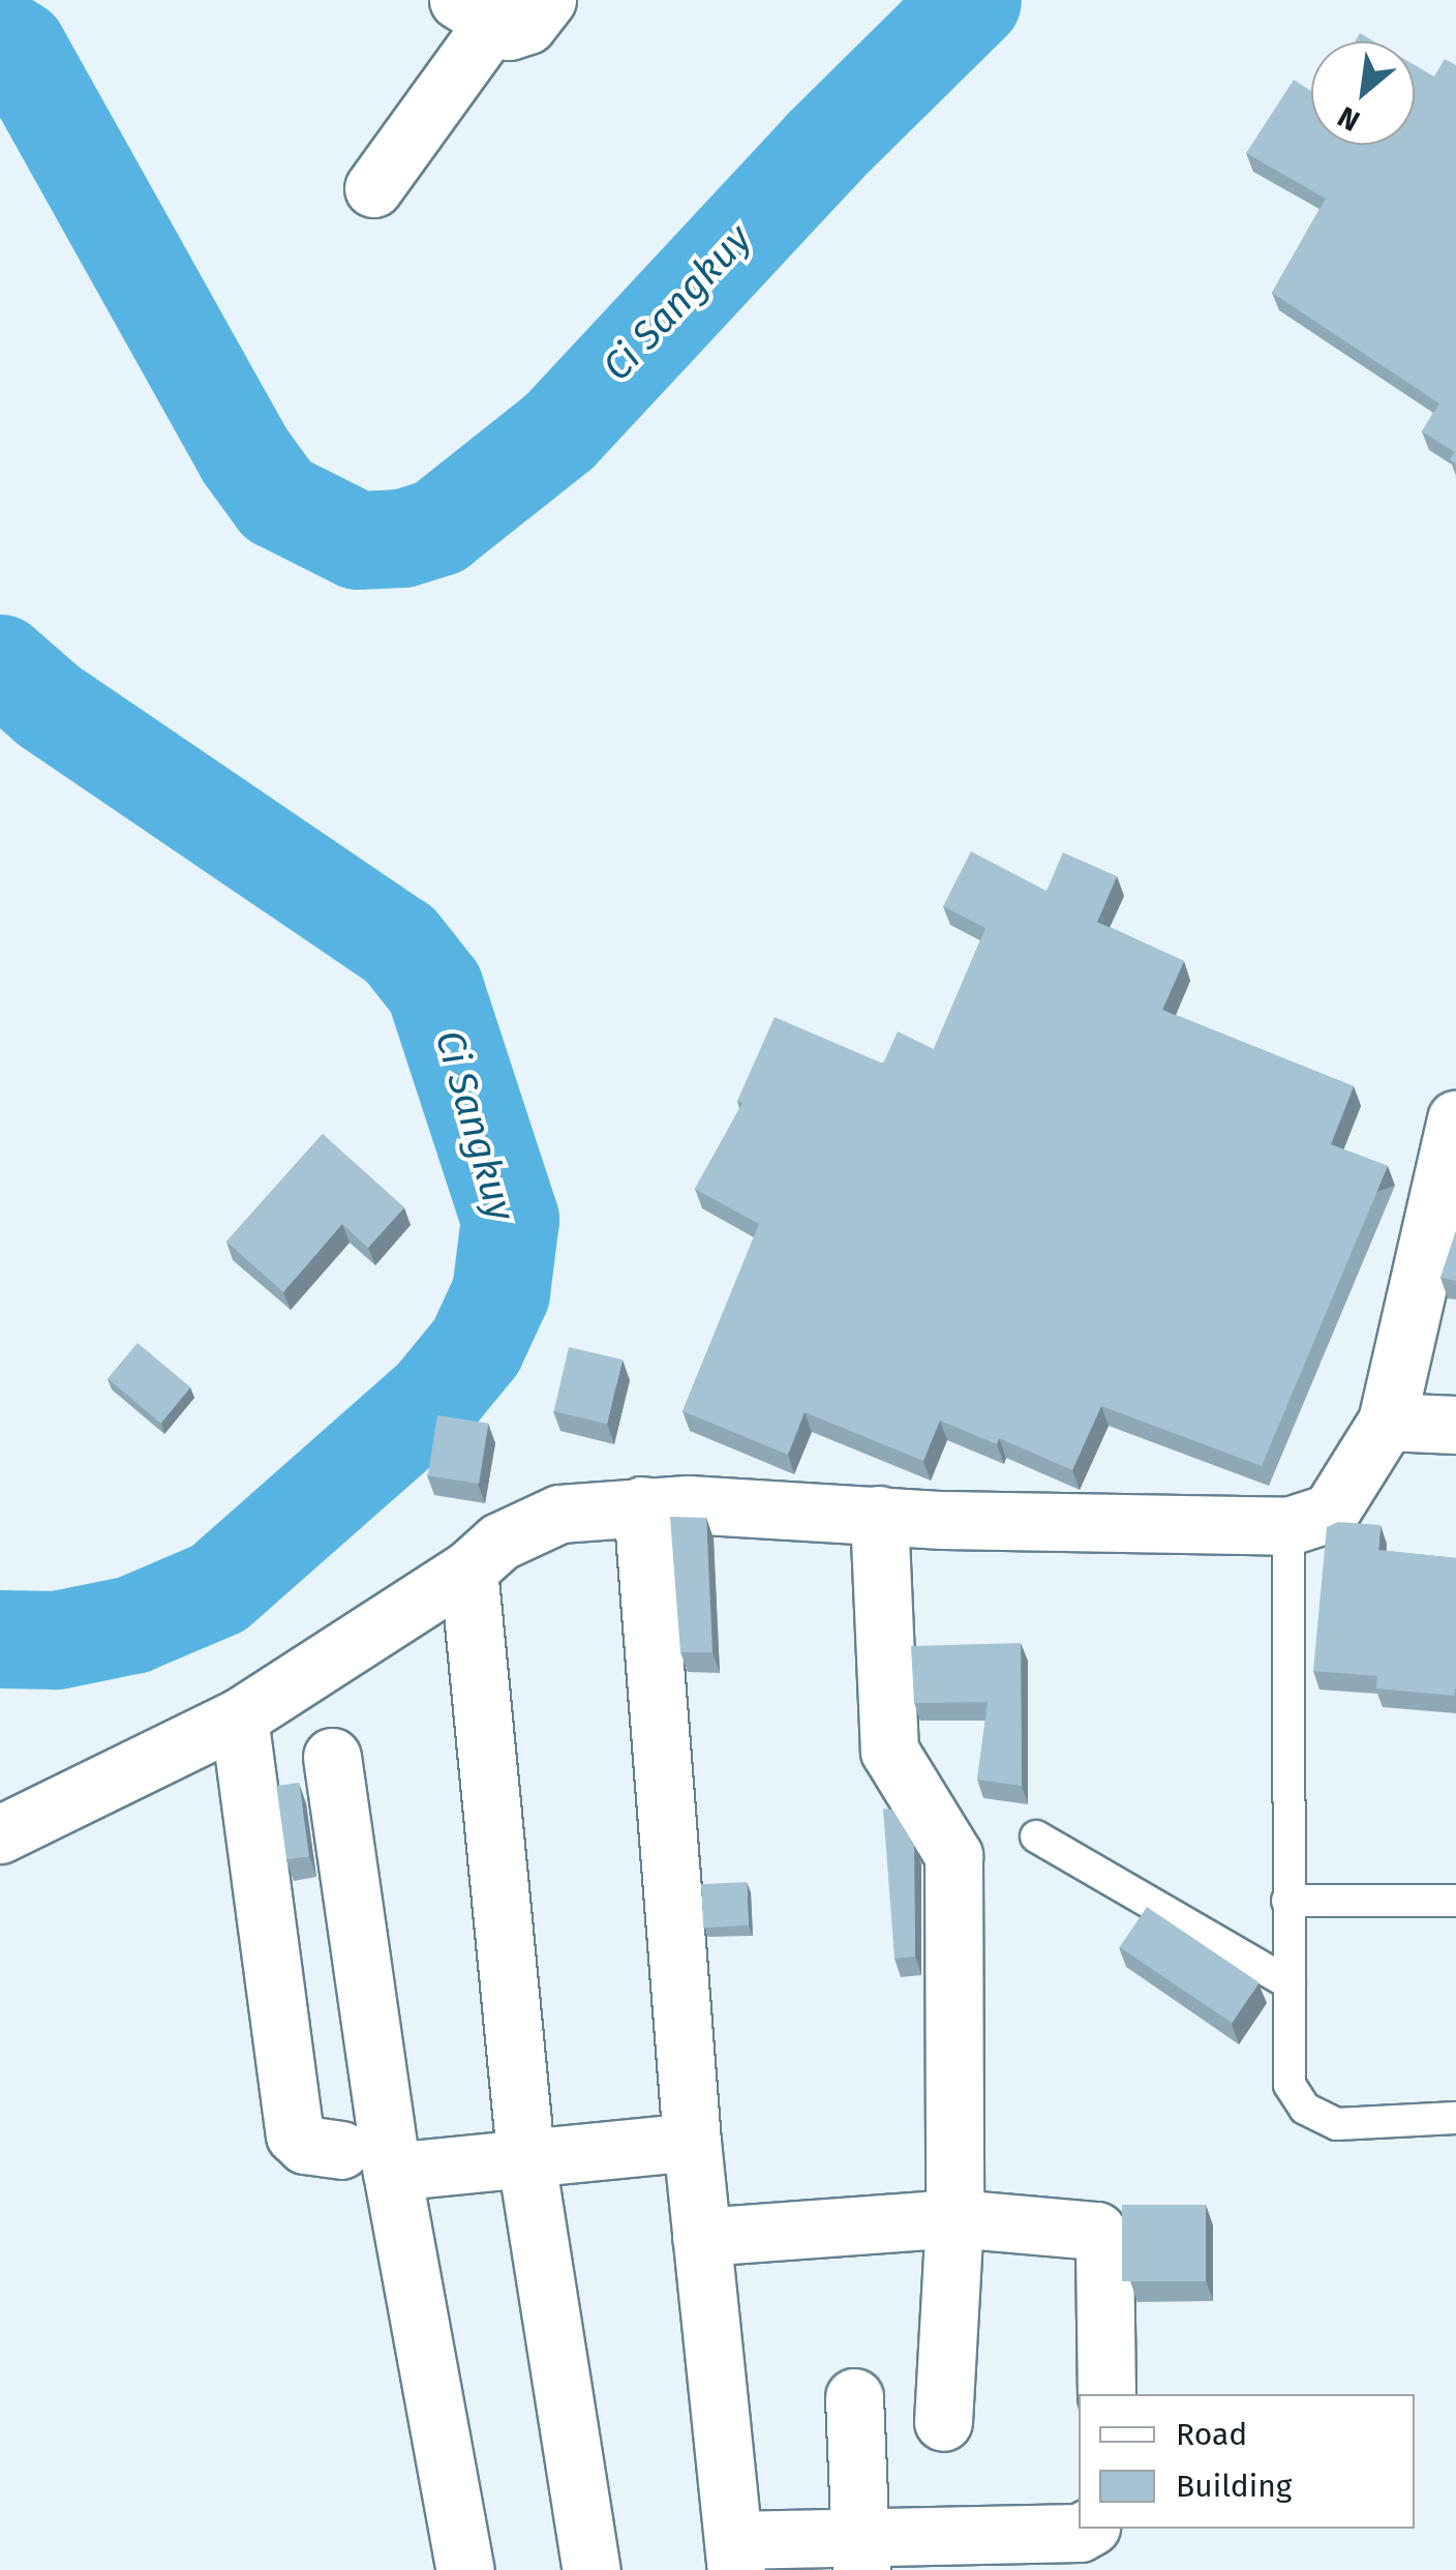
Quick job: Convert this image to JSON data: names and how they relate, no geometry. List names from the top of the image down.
{
  "water": ["Ci Sangkuy"],
  "legend": ["Road", "Building"],
  "north": "bottom left"
}
